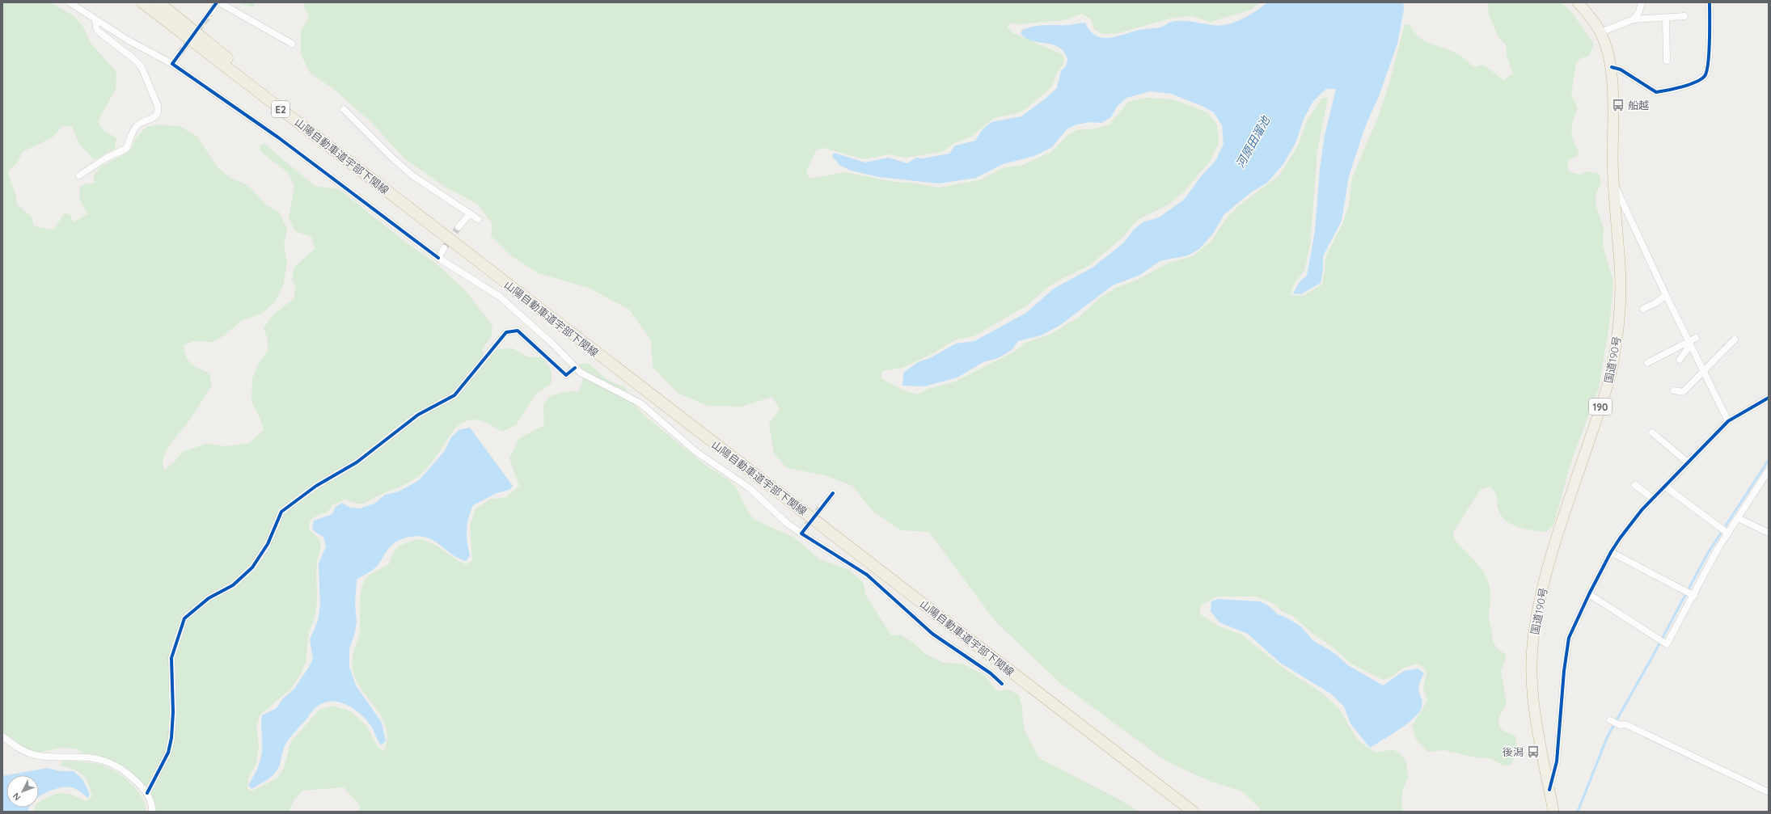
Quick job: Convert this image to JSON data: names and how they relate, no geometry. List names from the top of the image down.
{
  "streets": {
    "highway": [
      "E2",
      "山陽自動車道宇部下関線",
      "国道190号",
      "190"
    ]
  },
  "water": ["河原田溜池"],
  "places": {
    "bus stop": ["船越", "後潟"]
  },
  "north": "bottom left"
}
